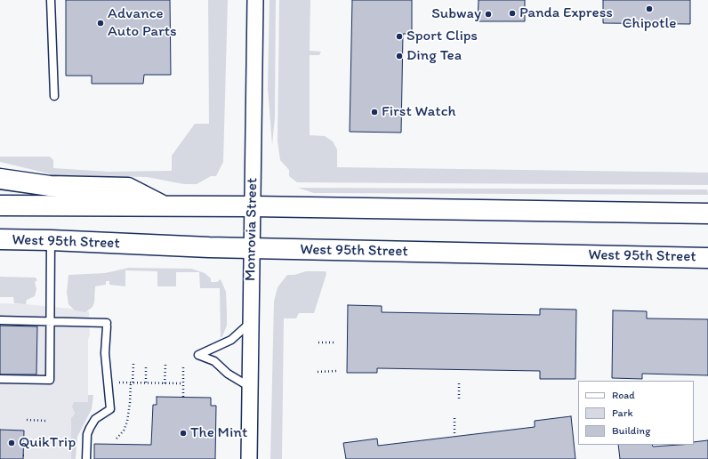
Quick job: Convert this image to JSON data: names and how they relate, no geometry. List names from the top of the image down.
{
  "streets": {
    "main road": ["West 95th Street"],
    "street": ["Monrovia Street"]
  },
  "crossings": [
    ["Monrovia Street", "West 95th Street"]
  ],
  "places": [
    "Chipotle",
    "Panda Express",
    "Subway",
    "Advance Auto Parts",
    "Sport Clips",
    "Ding Tea",
    "First Watch",
    "The Mint",
    "QuikTrip"
  ],
  "legend": ["Road", "Park", "Building"]
}
